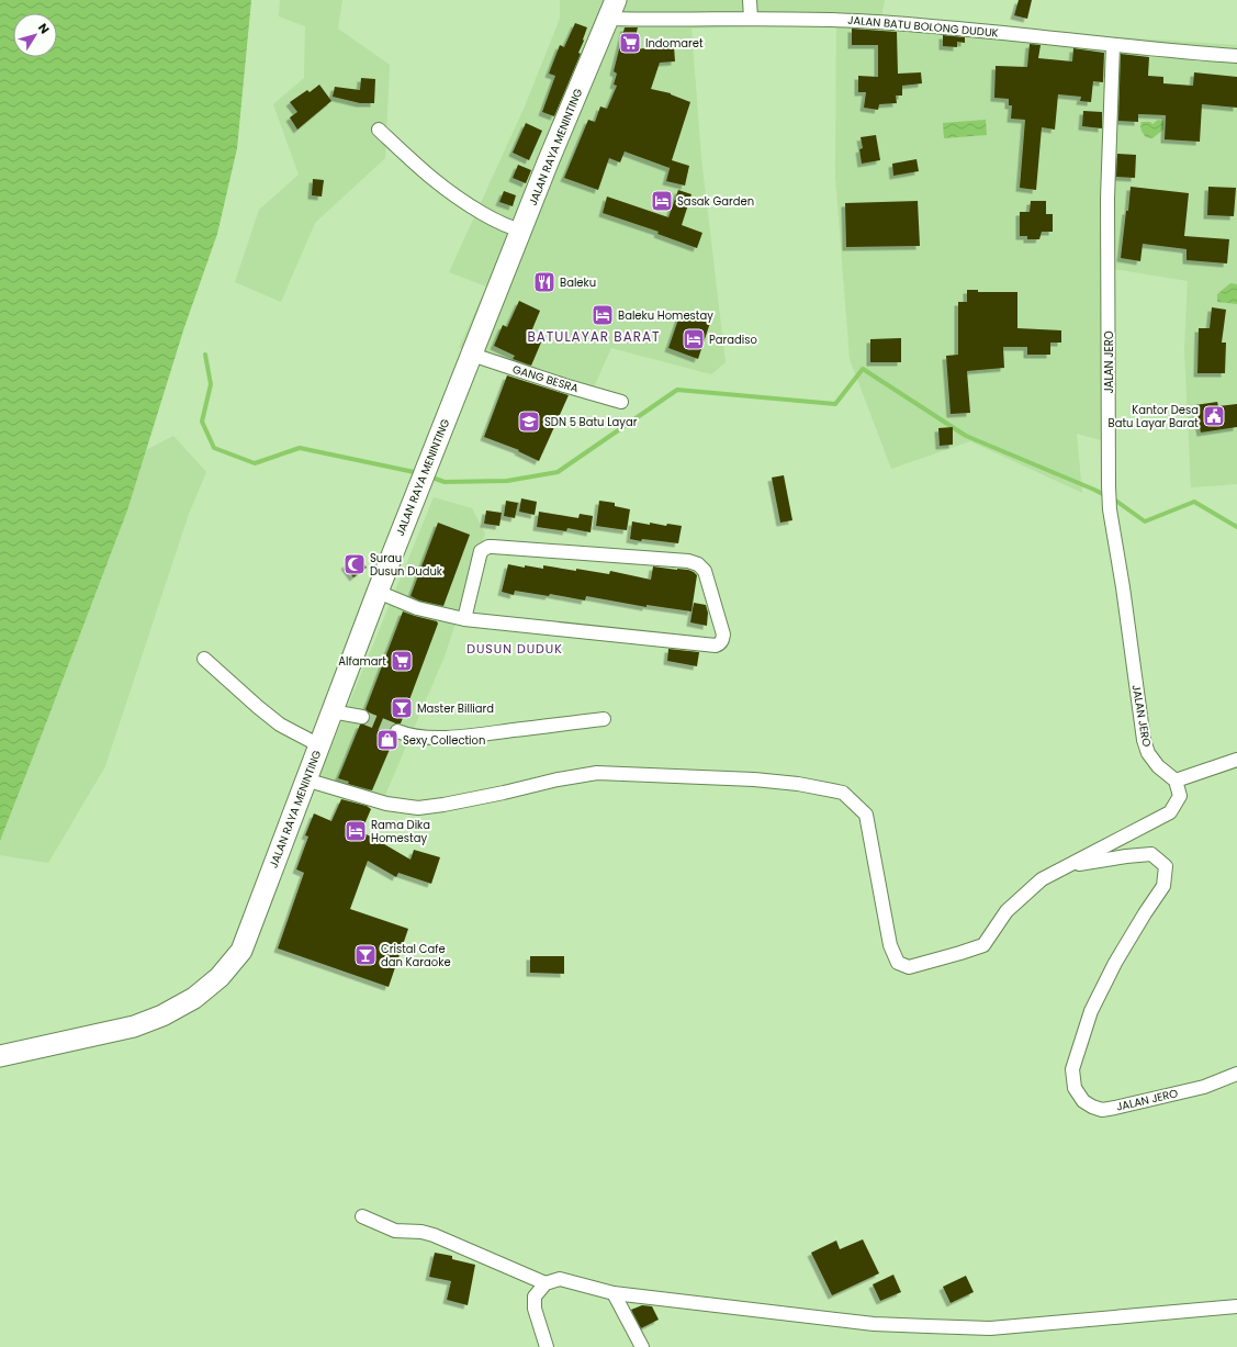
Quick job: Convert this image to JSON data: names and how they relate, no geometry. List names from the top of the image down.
{
  "streets": {
    "highway": ["JALAN RAYA MENINTING"],
    "street": ["JALAN BATU BOLONG DUDUK", "JALAN JERO", "GANG BESRA"]
  },
  "crossings": [
    ["JALAN BATU BOLONG DUDUK", "JALAN RAYA MENINTING"],
    ["JALAN BATU BOLONG DUDUK", "JALAN JERO"],
    ["JALAN RAYA MENINTING", "GANG BESRA"]
  ],
  "districts": ["BATULAYAR BARAT", "DUSUN DUDUK"],
  "places": {
    "supermarket": ["Indomaret", "Alfamart"],
    "hotel": [
      "Sasak Garden",
      "Baleku Homestay",
      "Paradiso",
      "Rama Dika Homestay"
    ],
    "restaurant": ["Baleku"],
    "public building": ["Kantor Desa Batu Layar Barat"],
    "school or university": ["SDN 5 Batu Layar"],
    "mosque": ["Surau Dusun Duduk"],
    "bar": ["Master Billiard", "Cristal Cafe dan Karaoke"],
    "shop": ["Sexy Collection"]
  },
  "north": "top right"
}
